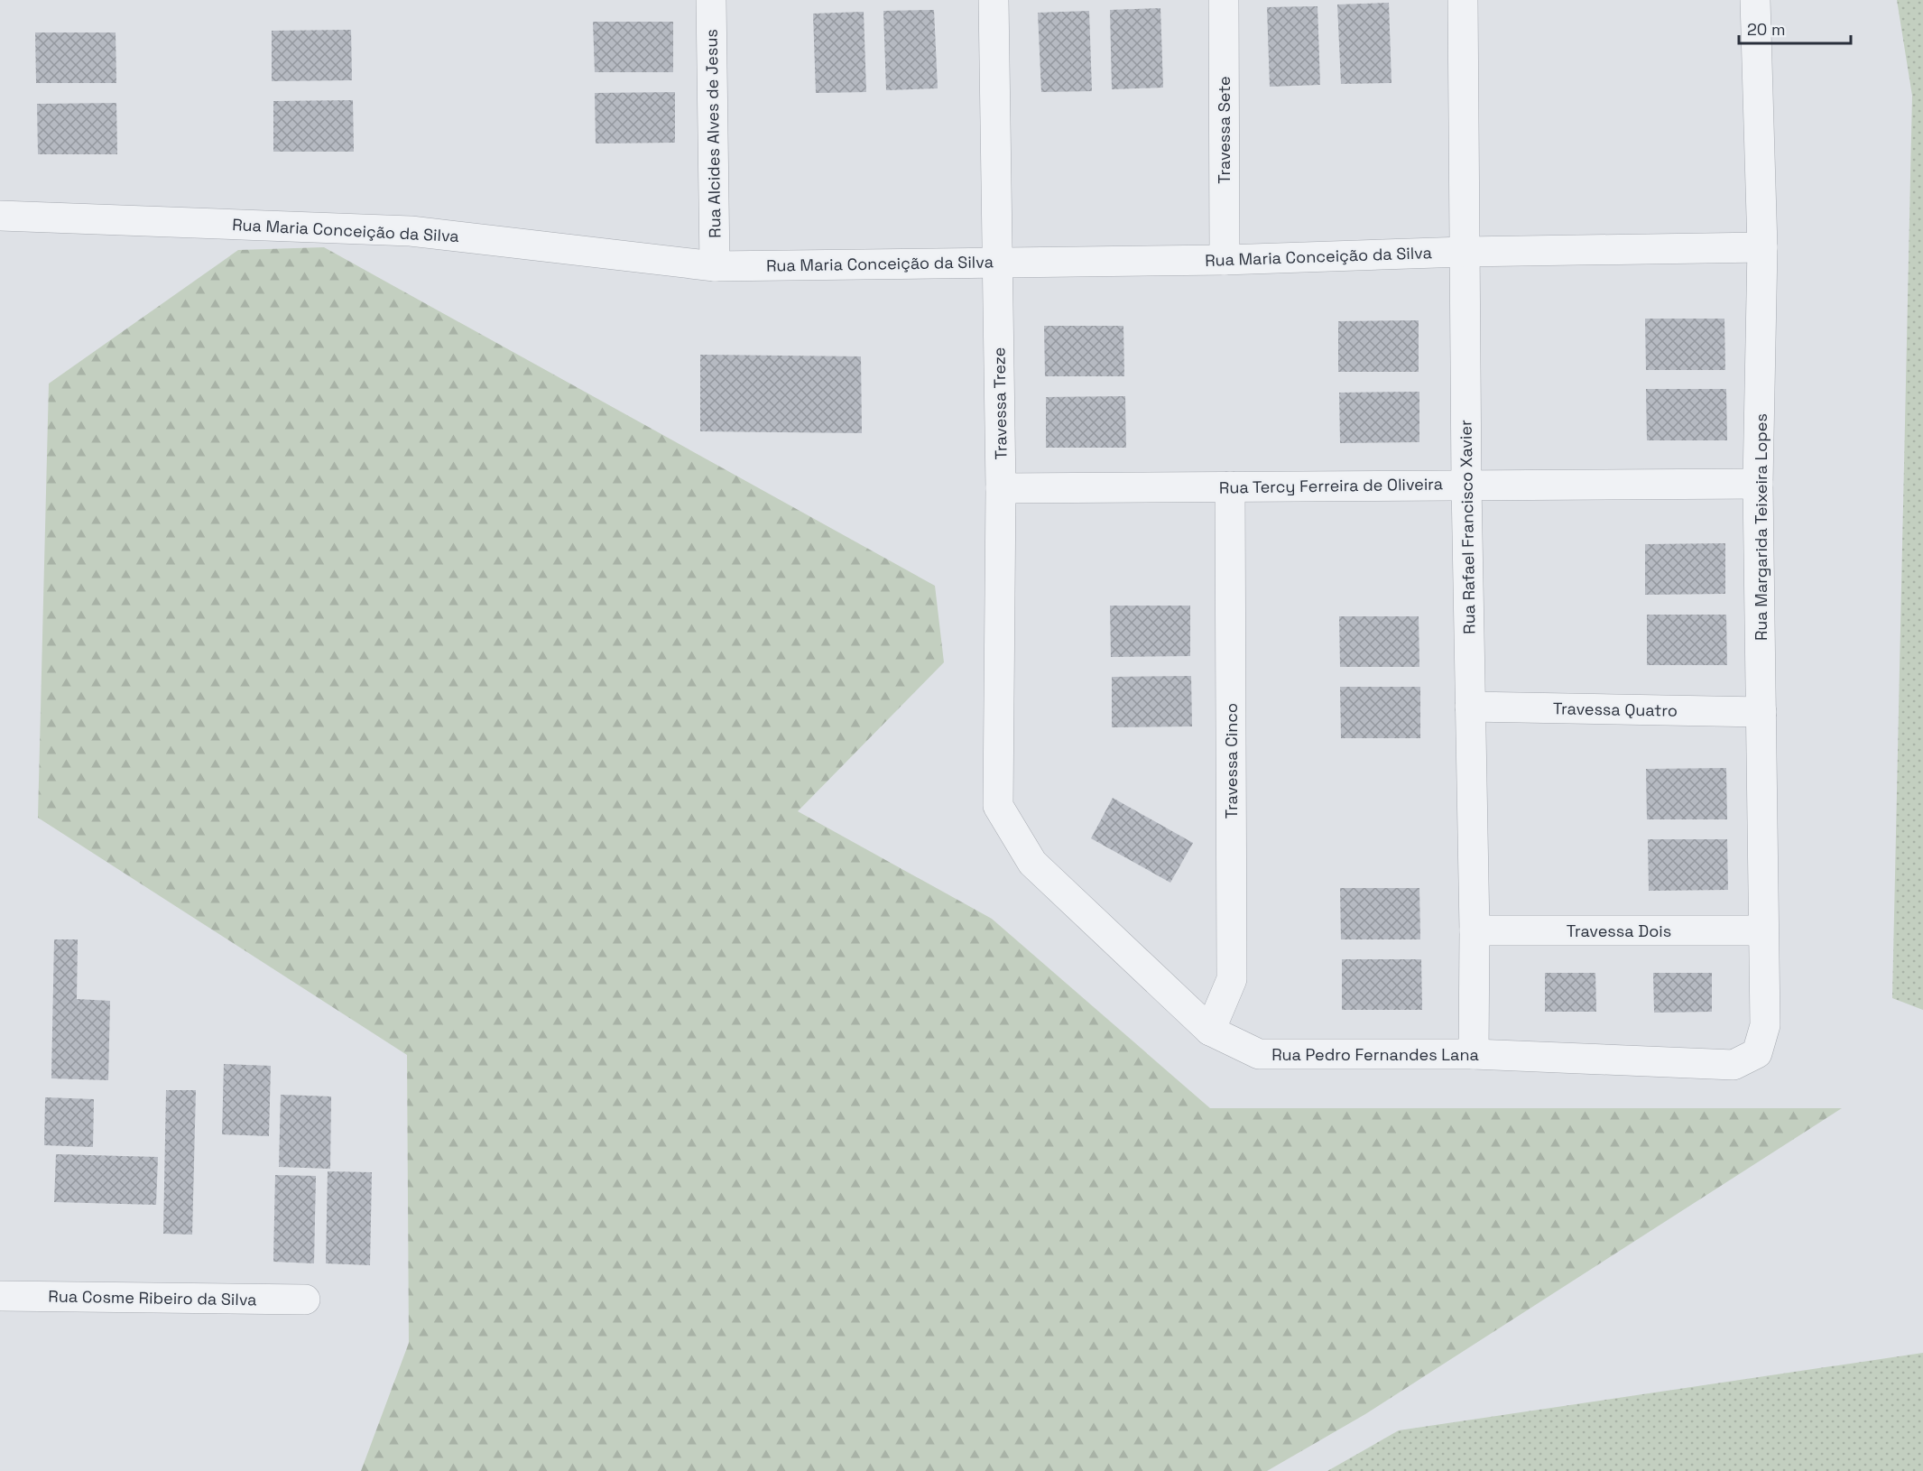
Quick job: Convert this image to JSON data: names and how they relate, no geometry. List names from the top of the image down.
{
  "streets": {
    "street": [
      "Travessa Sete",
      "Rua Alcides Alves de Jesus",
      "Rua Maria Conceição da Silva",
      "Travessa Treze",
      "Rua Tercy Ferreira de Oliveira",
      "Rua Rafael Francisco Xavier",
      "Rua Margarida Teixeira Lopes",
      "Travessa Quatro",
      "Travessa Cinco",
      "Travessa Dois",
      "Rua Pedro Fernandes Lana",
      "Rua Cosme Ribeiro da Silva"
    ]
  },
  "crossings": [
    ["Travessa Sete", "Rua Maria Conceição da Silva"],
    ["Rua Alcides Alves de Jesus", "Rua Maria Conceição da Silva"],
    ["Rua Maria Conceição da Silva", "Travessa Treze"],
    ["Rua Maria Conceição da Silva", "Rua Rafael Francisco Xavier"],
    ["Rua Maria Conceição da Silva", "Rua Margarida Teixeira Lopes"],
    ["Travessa Treze", "Rua Tercy Ferreira de Oliveira"],
    ["Travessa Treze", "Rua Pedro Fernandes Lana"],
    ["Rua Tercy Ferreira de Oliveira", "Rua Rafael Francisco Xavier"],
    ["Rua Tercy Ferreira de Oliveira", "Rua Margarida Teixeira Lopes"],
    ["Rua Tercy Ferreira de Oliveira", "Travessa Cinco"],
    ["Rua Rafael Francisco Xavier", "Travessa Quatro"],
    ["Rua Rafael Francisco Xavier", "Travessa Dois"],
    ["Rua Rafael Francisco Xavier", "Rua Pedro Fernandes Lana"],
    ["Rua Margarida Teixeira Lopes", "Travessa Quatro"],
    ["Rua Margarida Teixeira Lopes", "Travessa Dois"],
    ["Rua Margarida Teixeira Lopes", "Rua Pedro Fernandes Lana"],
    ["Travessa Cinco", "Rua Pedro Fernandes Lana"]
  ],
  "scale_bar": "20 m"
}
